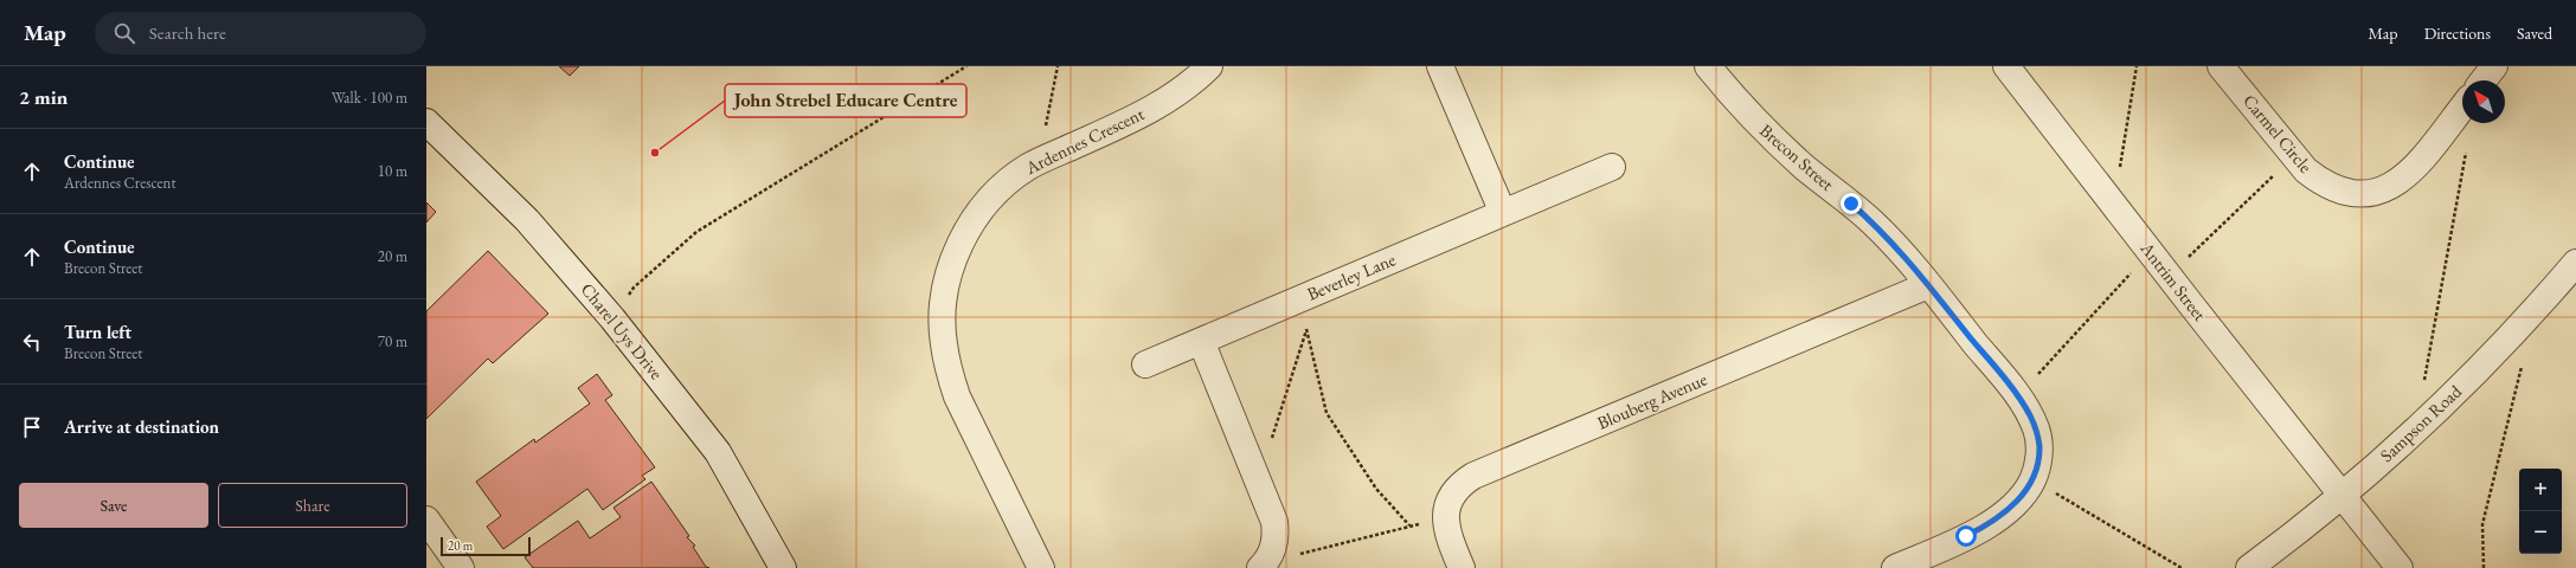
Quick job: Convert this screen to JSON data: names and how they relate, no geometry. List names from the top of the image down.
{
  "streets": {
    "street": [
      "Carmel Circle",
      "Ardennes Crescent",
      "Brecon Street",
      "Beverley Lane",
      "Antrim Street",
      "Charel Uys Drive",
      "Blouberg Avenue",
      "Sampson Road"
    ]
  },
  "crossings": [
    ["Brecon Street", "Blouberg Avenue"],
    ["Antrim Street", "Sampson Road"]
  ],
  "places": ["John Strebel Educare Centre"],
  "scale_bar": "20 m",
  "north": "top left",
  "page": {
    "header": "Map",
    "search": "Search here",
    "nav": ["Map", "Directions", "Saved"],
    "heading": ["2 min", "Walk · 100 m"],
    "list": [
      ["Continue", "Ardennes Crescent", "10 m"],
      ["Continue", "Brecon Street", "20 m"],
      ["Turn left", "Brecon Street", "70 m"],
      "Arrive at destination"
    ],
    "buttons": ["Save", "Share"],
    "map_buttons": ["+", "−"],
    "scale": "20 m"
  }
}
